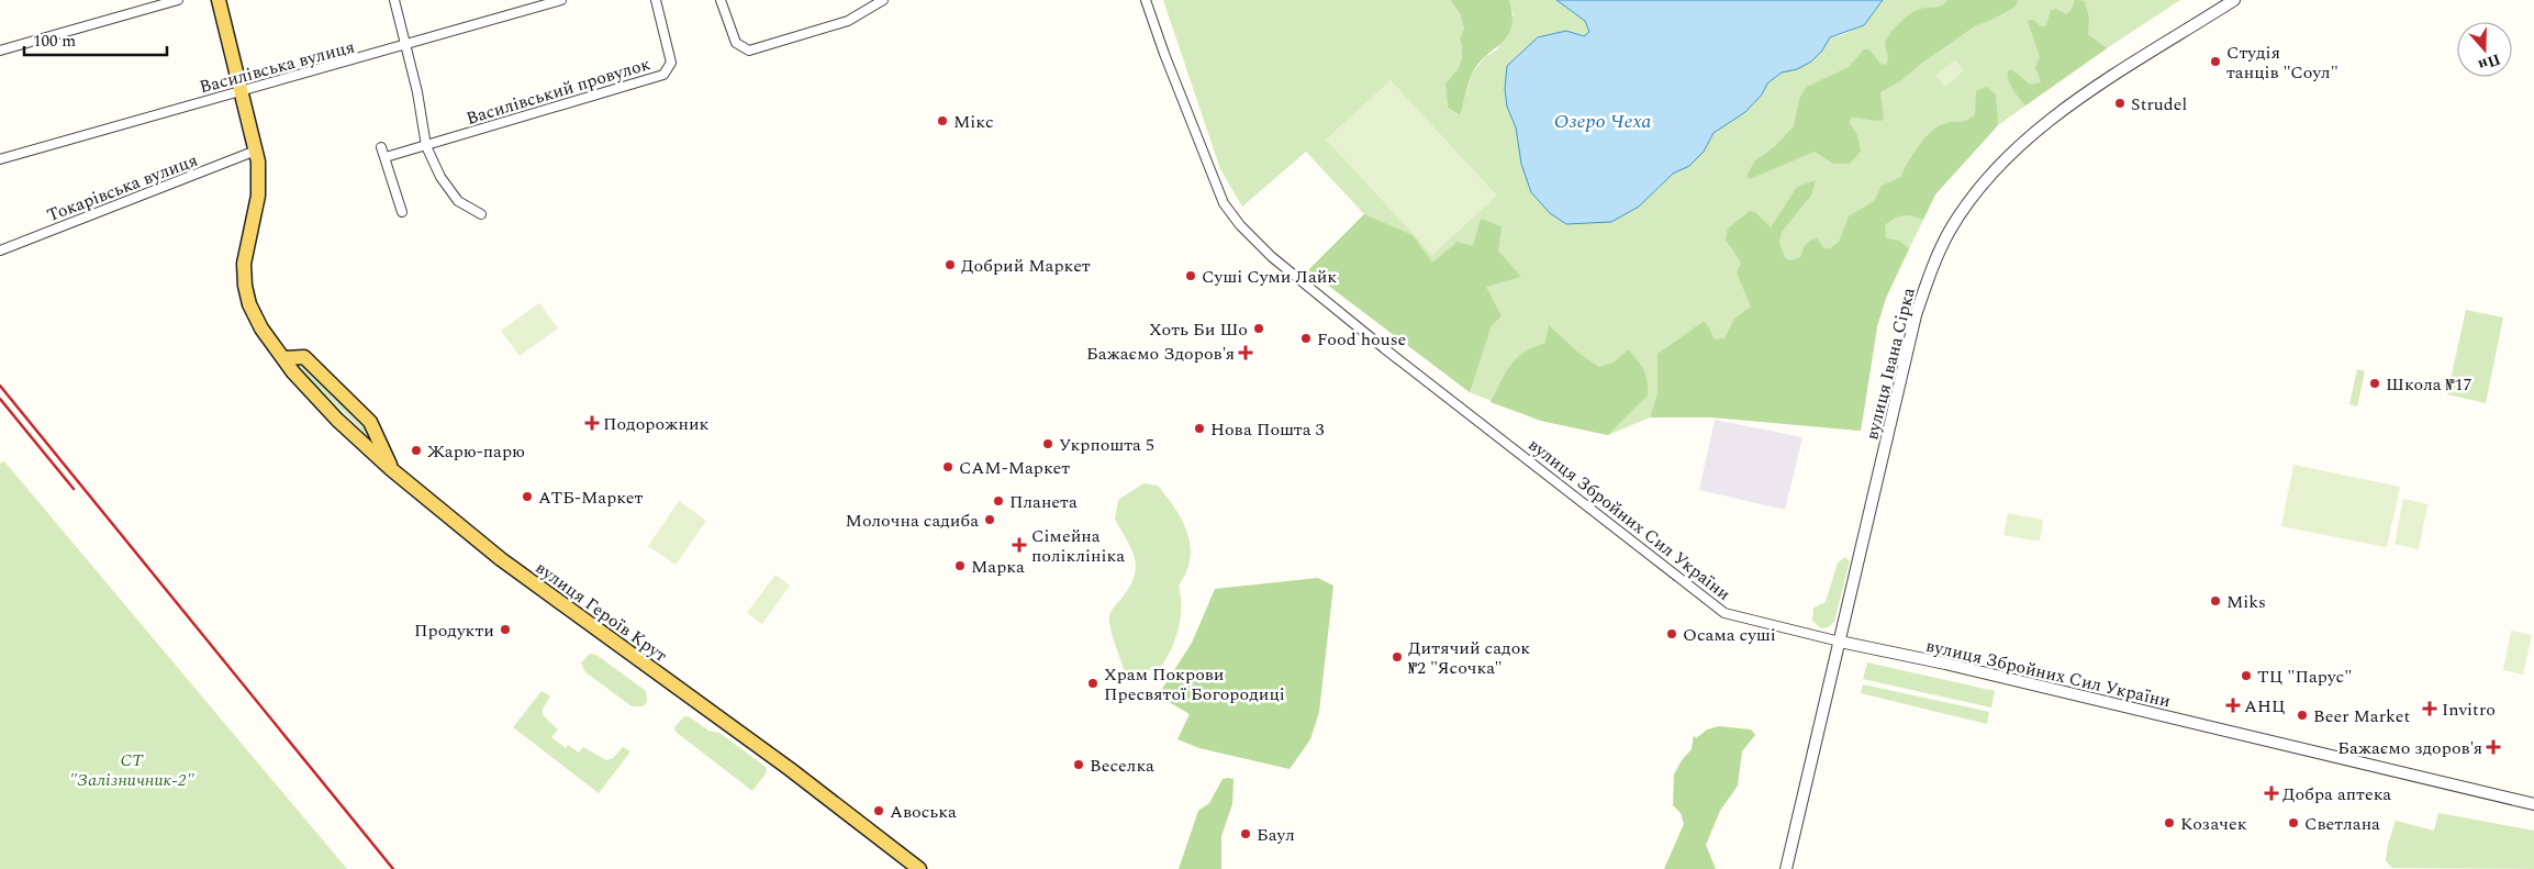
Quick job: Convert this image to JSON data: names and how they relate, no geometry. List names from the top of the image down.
{
  "streets": {
    "main road": ["вулиця Героїв Крут"],
    "street": [
      "Василівська вулиця",
      "Василівський провулок",
      "Токарівська вулиця",
      "вулиця Івана Сірка",
      "вулиця Збройних Сил України"
    ]
  },
  "crossings": [
    ["Василівська вулиця", "вулиця Героїв Крут"],
    ["Токарівська вулиця", "вулиця Героїв Крут"],
    ["вулиця Івана Сірка", "вулиця Збройних Сил України"]
  ],
  "water": ["Озеро Чеха"],
  "parks": ["СТ \"Залізничник-2\""],
  "places": {
    "other": [
      "Студія танців \"Соул\"",
      "Strudel",
      "Мікс",
      "Добрий Маркет",
      "Суші Суми Лайк",
      "Хоть Би Шо",
      "Food house",
      "Школа №17",
      "Нова Пошта 3",
      "Укрпошта 5",
      "Жарю-парю",
      "САМ-Маркет",
      "АТБ-Маркет",
      "Планета",
      "Молочна садиба",
      "Марка",
      "Miks",
      "Продукти",
      "Осама суші",
      "Дитячий садок №2 \"Ясочка\"",
      "ТЦ \"Парус\"",
      "Храм Покрови Пресвятої Богородиці",
      "Beer Market",
      "Веселка",
      "Авоська",
      "Козачек",
      "Светлана",
      "Баул"
    ],
    "health": [
      "Бажаємо Здоров'я",
      "Подорожник",
      "Сімейна поліклініка",
      "АНЦ",
      "Invitro",
      "Бажаємо здоров'я",
      "Добра аптека"
    ]
  },
  "scale_bar": "100 m",
  "north": "bottom"
}
